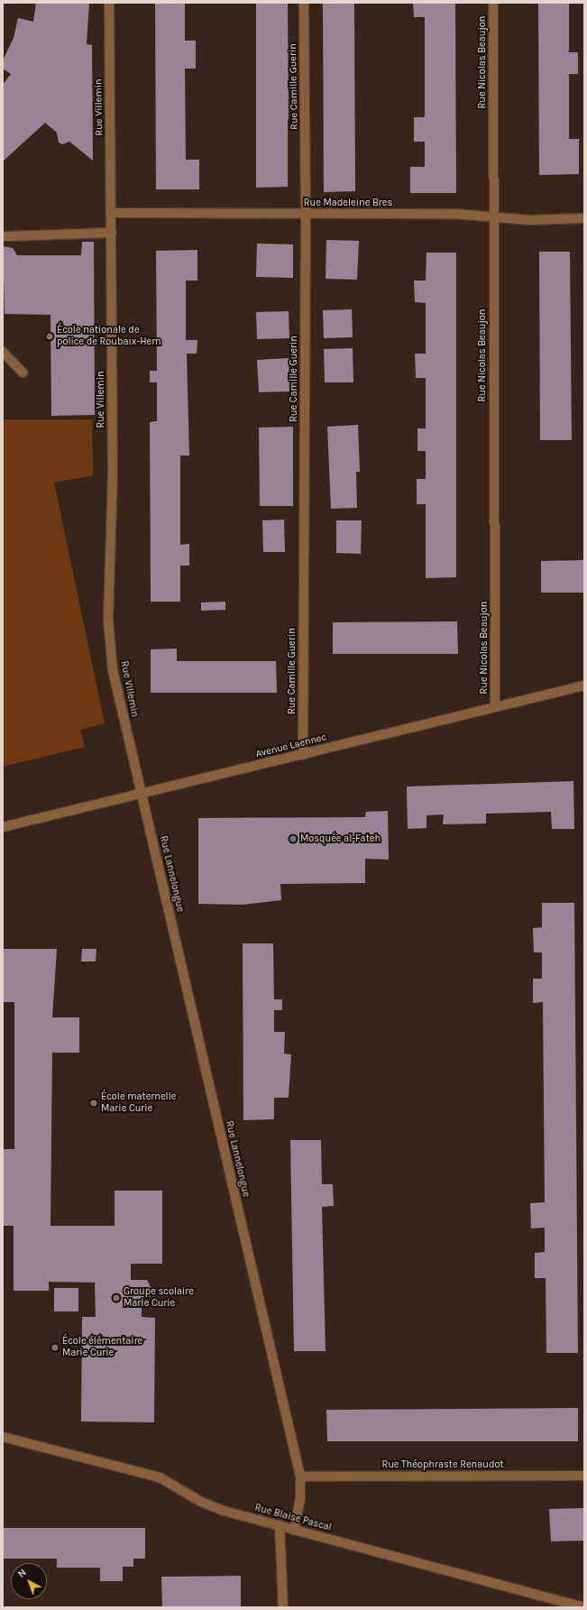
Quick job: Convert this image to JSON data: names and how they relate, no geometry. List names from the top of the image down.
{
  "streets": {
    "street": [
      "Rue Nicolas Beaujon",
      "Rue Camille Guerin",
      "Rue Villemin",
      "Rue Madeleine Bres",
      "Avenue Laennec",
      "Rue Lannelongue",
      "Rue Théophraste Renaudot",
      "Rue Blaise Pascal"
    ]
  },
  "crossings": [
    ["Rue Nicolas Beaujon", "Rue Madeleine Bres"],
    ["Rue Nicolas Beaujon", "Avenue Laennec"],
    ["Rue Camille Guerin", "Rue Madeleine Bres"],
    ["Rue Camille Guerin", "Avenue Laennec"],
    ["Rue Villemin", "Rue Madeleine Bres"],
    ["Rue Villemin", "Avenue Laennec"],
    ["Rue Villemin", "Rue Lannelongue"],
    ["Avenue Laennec", "Rue Lannelongue"],
    ["Rue Lannelongue", "Rue Théophraste Renaudot"],
    ["Rue Lannelongue", "Rue Blaise Pascal"]
  ],
  "places": [
    "École nationale de police de Roubaix-Hem",
    "Mosquée al-Fateh",
    "École maternelle Marie Curie",
    "Groupe scolaire Marie Curie",
    "École élémentaire Marie Curie"
  ],
  "north": "top left"
}
